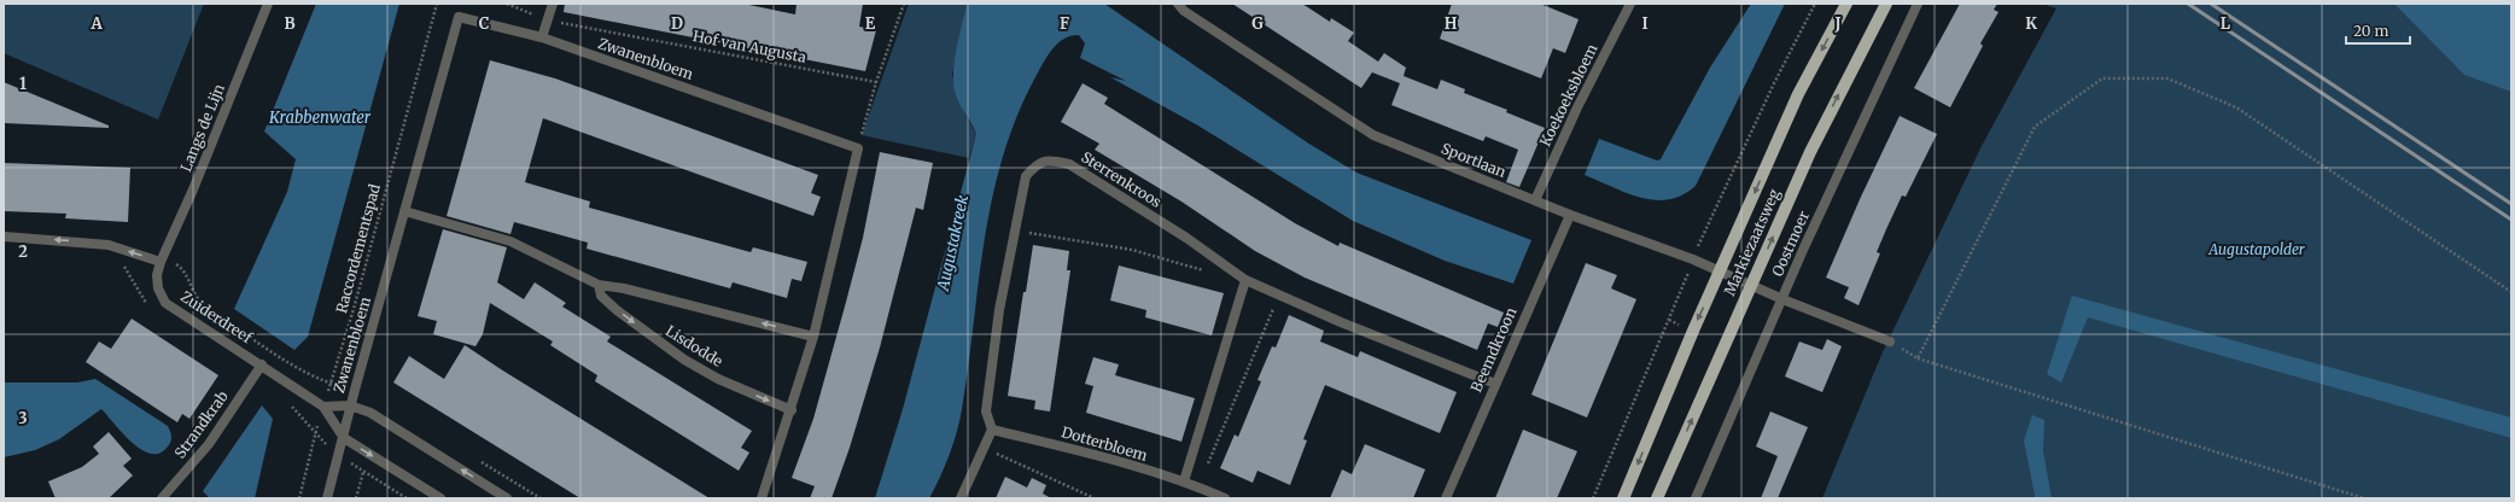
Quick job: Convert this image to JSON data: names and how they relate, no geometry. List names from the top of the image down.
{
  "streets": {
    "main road": ["Markiezaatsweg"],
    "street": [
      "Zwanenbloem",
      "Koekoeksbloem",
      "Langs de Lijn",
      "Sportlaan",
      "Sterrenkroos",
      "Oostmoer",
      "Zuiderdreef",
      "Lisdodde",
      "Beemdkroon",
      "Strandkrab",
      "Dotterbloem"
    ],
    "path": ["Hof van Augusta", "Raccordementspad"]
  },
  "crossings": [
    ["Zwanenbloem", "Zuiderdreef"],
    ["Zwanenbloem", "Lisdodde"],
    ["Koekoeksbloem", "Sportlaan"],
    ["Langs de Lijn", "Zuiderdreef"],
    ["Sportlaan", "Markiezaatsweg"],
    ["Sportlaan", "Oostmoer"],
    ["Sportlaan", "Beemdkroon"],
    ["Sterrenkroos", "Beemdkroon"],
    ["Sterrenkroos", "Dotterbloem"],
    ["Raccordementspad", "Zuiderdreef"],
    ["Zuiderdreef", "Strandkrab"]
  ],
  "water": ["Krabbenwater", "Augustakreek"],
  "parks": ["Augustapolder"],
  "scale_bar": "20 m",
  "grid": {
    "columns": [
      "A",
      "B",
      "C",
      "D",
      "E",
      "F",
      "G",
      "H",
      "I",
      "J",
      "K",
      "L"
    ],
    "rows": ["1", "2", "3"]
  }
}
